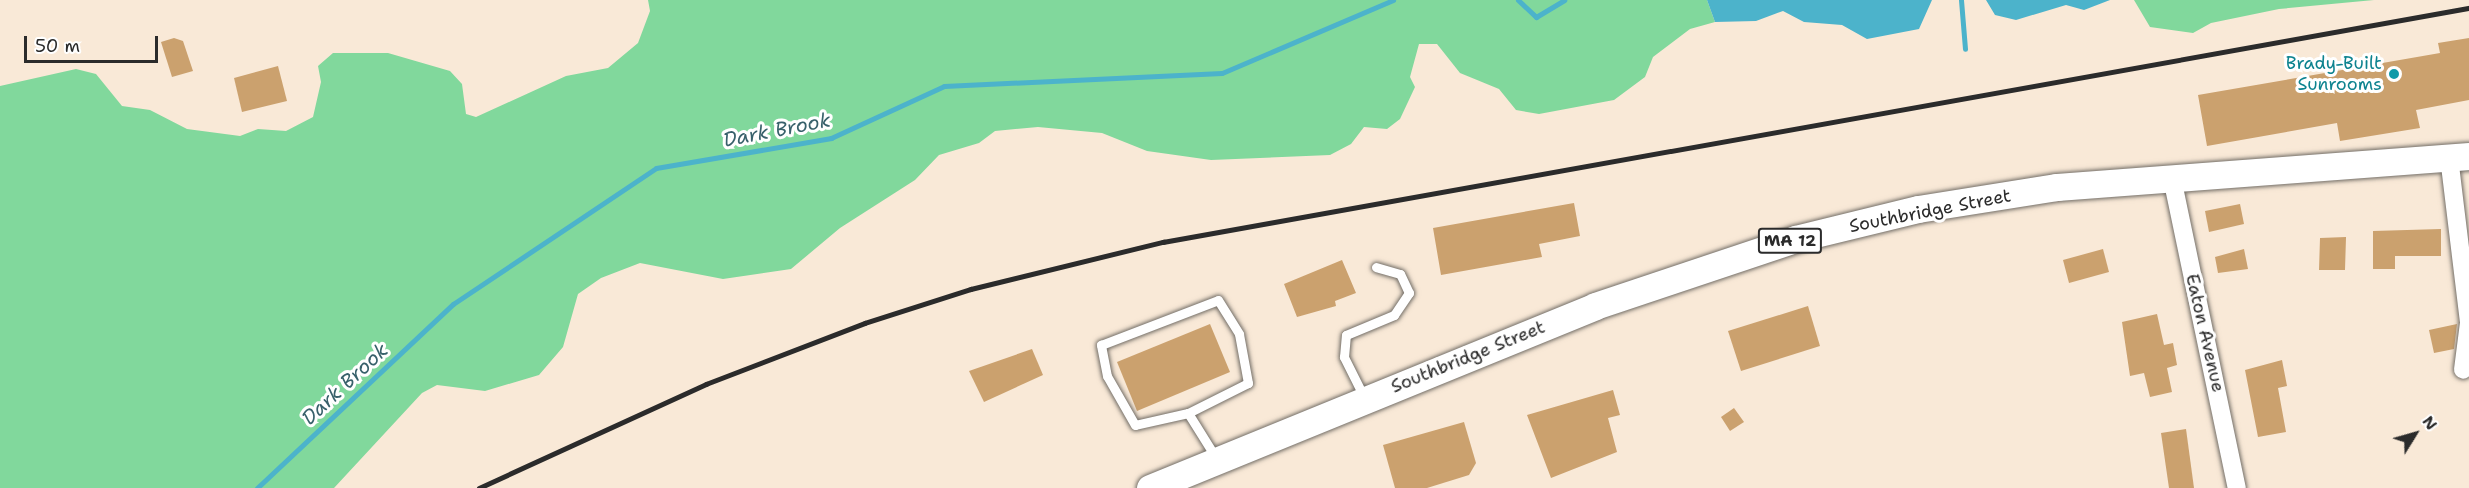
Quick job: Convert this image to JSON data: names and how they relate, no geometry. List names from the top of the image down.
{
  "streets": {
    "main road": ["Southbridge Street", "MA 12"],
    "street": ["Eaton Avenue"]
  },
  "crossings": [
    ["Southbridge Street", "Eaton Avenue"]
  ],
  "water": ["Dark Brook"],
  "places": ["Brady-Built Sunrooms"],
  "scale_bar": "50 m",
  "north": "top right"
}
